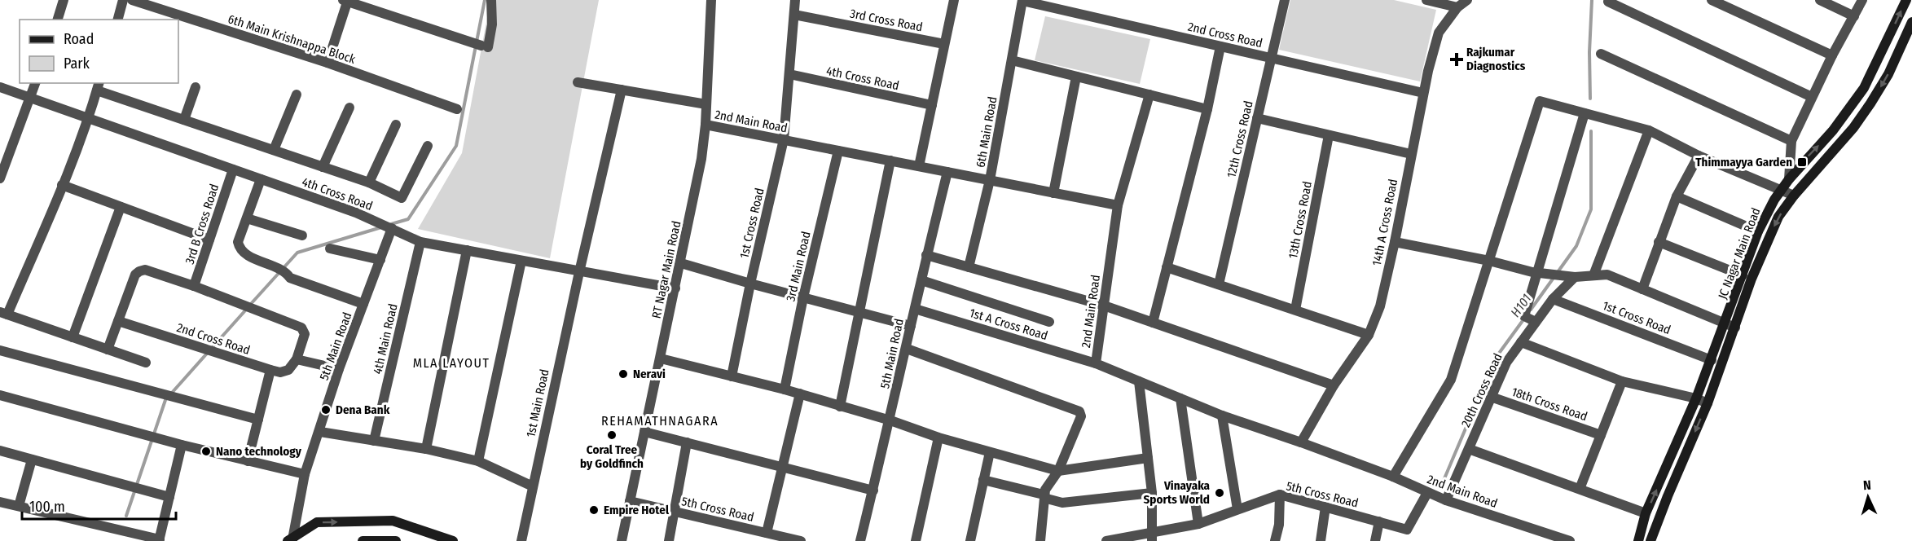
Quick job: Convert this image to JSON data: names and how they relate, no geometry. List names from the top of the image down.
{
  "streets": {
    "main road": ["JC Nagar Main Road"],
    "street": [
      "3rd Cross Road",
      "2nd Cross Road",
      "6th Main Krishnappa Block",
      "4th Cross Road",
      "2nd Main Road",
      "6th Main Road",
      "12th Cross Road",
      "13th Cross Road",
      "14th A Cross Road",
      "1st Cross Road",
      "3rd B Cross Road",
      "3rd Main Road",
      "RT Nagar Main Road",
      "1st A Cross Road",
      "4th Main Road",
      "5th Main Road",
      "20th Cross Road",
      "1st Main Road",
      "18th Cross Road",
      "5th Cross Road"
    ]
  },
  "crossings": [
    ["3rd Cross Road", "1st Cross Road"],
    ["2nd Cross Road", "6th Main Road"],
    ["2nd Cross Road", "12th Cross Road"],
    ["2nd Cross Road", "14th A Cross Road"],
    ["4th Cross Road", "1st Cross Road"],
    ["4th Cross Road", "3rd B Cross Road"],
    ["4th Cross Road", "RT Nagar Main Road"],
    ["4th Cross Road", "4th Main Road"],
    ["4th Cross Road", "5th Main Road"],
    ["4th Cross Road", "1st Main Road"],
    ["2nd Main Road", "6th Main Road"],
    ["2nd Main Road", "14th A Cross Road"],
    ["2nd Main Road", "1st Cross Road"],
    ["2nd Main Road", "3rd Main Road"],
    ["2nd Main Road", "RT Nagar Main Road"],
    ["2nd Main Road", "1st A Cross Road"],
    ["2nd Main Road", "5th Main Road"],
    ["2nd Main Road", "20th Cross Road"],
    ["2nd Main Road", "5th Cross Road"],
    ["1st Cross Road", "JC Nagar Main Road"],
    ["1st Cross Road", "20th Cross Road"],
    ["RT Nagar Main Road", "5th Cross Road"],
    ["1st A Cross Road", "5th Main Road"],
    ["20th Cross Road", "18th Cross Road"]
  ],
  "districts": ["MLA LAYOUT", "REHAMATHNAGARA"],
  "water": ["H101"],
  "places": {
    "health": ["Rajkumar Diagnostics"],
    "transit": ["Thimmayya Garden"],
    "other": [
      "Neravi",
      "Dena Bank",
      "Coral Tree by Goldfinch",
      "Nano technology",
      "Vinayaka Sports World",
      "Empire Hotel"
    ]
  },
  "legend": ["Road", "Park"],
  "scale_bar": "100 m",
  "north": "top"
}
